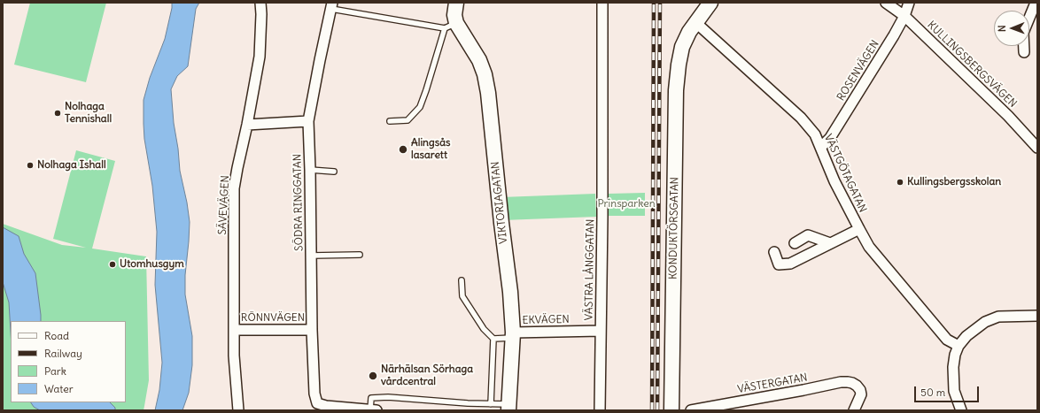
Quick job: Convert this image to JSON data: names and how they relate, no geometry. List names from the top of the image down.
{
  "streets": {
    "street": [
      "KULLINGSBERGSVÄGEN",
      "ROSENVÄGEN",
      "VÄSTGÖTAGATAN",
      "SÖDRA RINGGATAN",
      "VIKTORIAGATAN",
      "SÄVEVÄGEN",
      "KONDUKTÖRSGATAN",
      "VÄSTRA LÅNGGATAN",
      "RÖNNVÄGEN",
      "EKVÄGEN",
      "VÄSTERGATAN"
    ]
  },
  "crossings": [
    ["KULLINGSBERGSVÄGEN", "ROSENVÄGEN"],
    ["ROSENVÄGEN", "VÄSTGÖTAGATAN"],
    ["VÄSTGÖTAGATAN", "KONDUKTÖRSGATAN"],
    ["SÖDRA RINGGATAN", "RÖNNVÄGEN"],
    ["VIKTORIAGATAN", "EKVÄGEN"],
    ["SÄVEVÄGEN", "RÖNNVÄGEN"],
    ["VÄSTRA LÅNGGATAN", "EKVÄGEN"]
  ],
  "parks": ["Prinsparken"],
  "places": [
    "Nolhaga Tennishall",
    "Alingsås lasarett",
    "Nolhaga Ishall",
    "Kullingsbergsskolan",
    "Utomhusgym",
    "Närhälsan Sörhaga vårdcentral"
  ],
  "legend": [
    "Road",
    "Railway",
    "Park",
    "Water"
  ],
  "scale_bar": "50 m",
  "north": "left"
}
